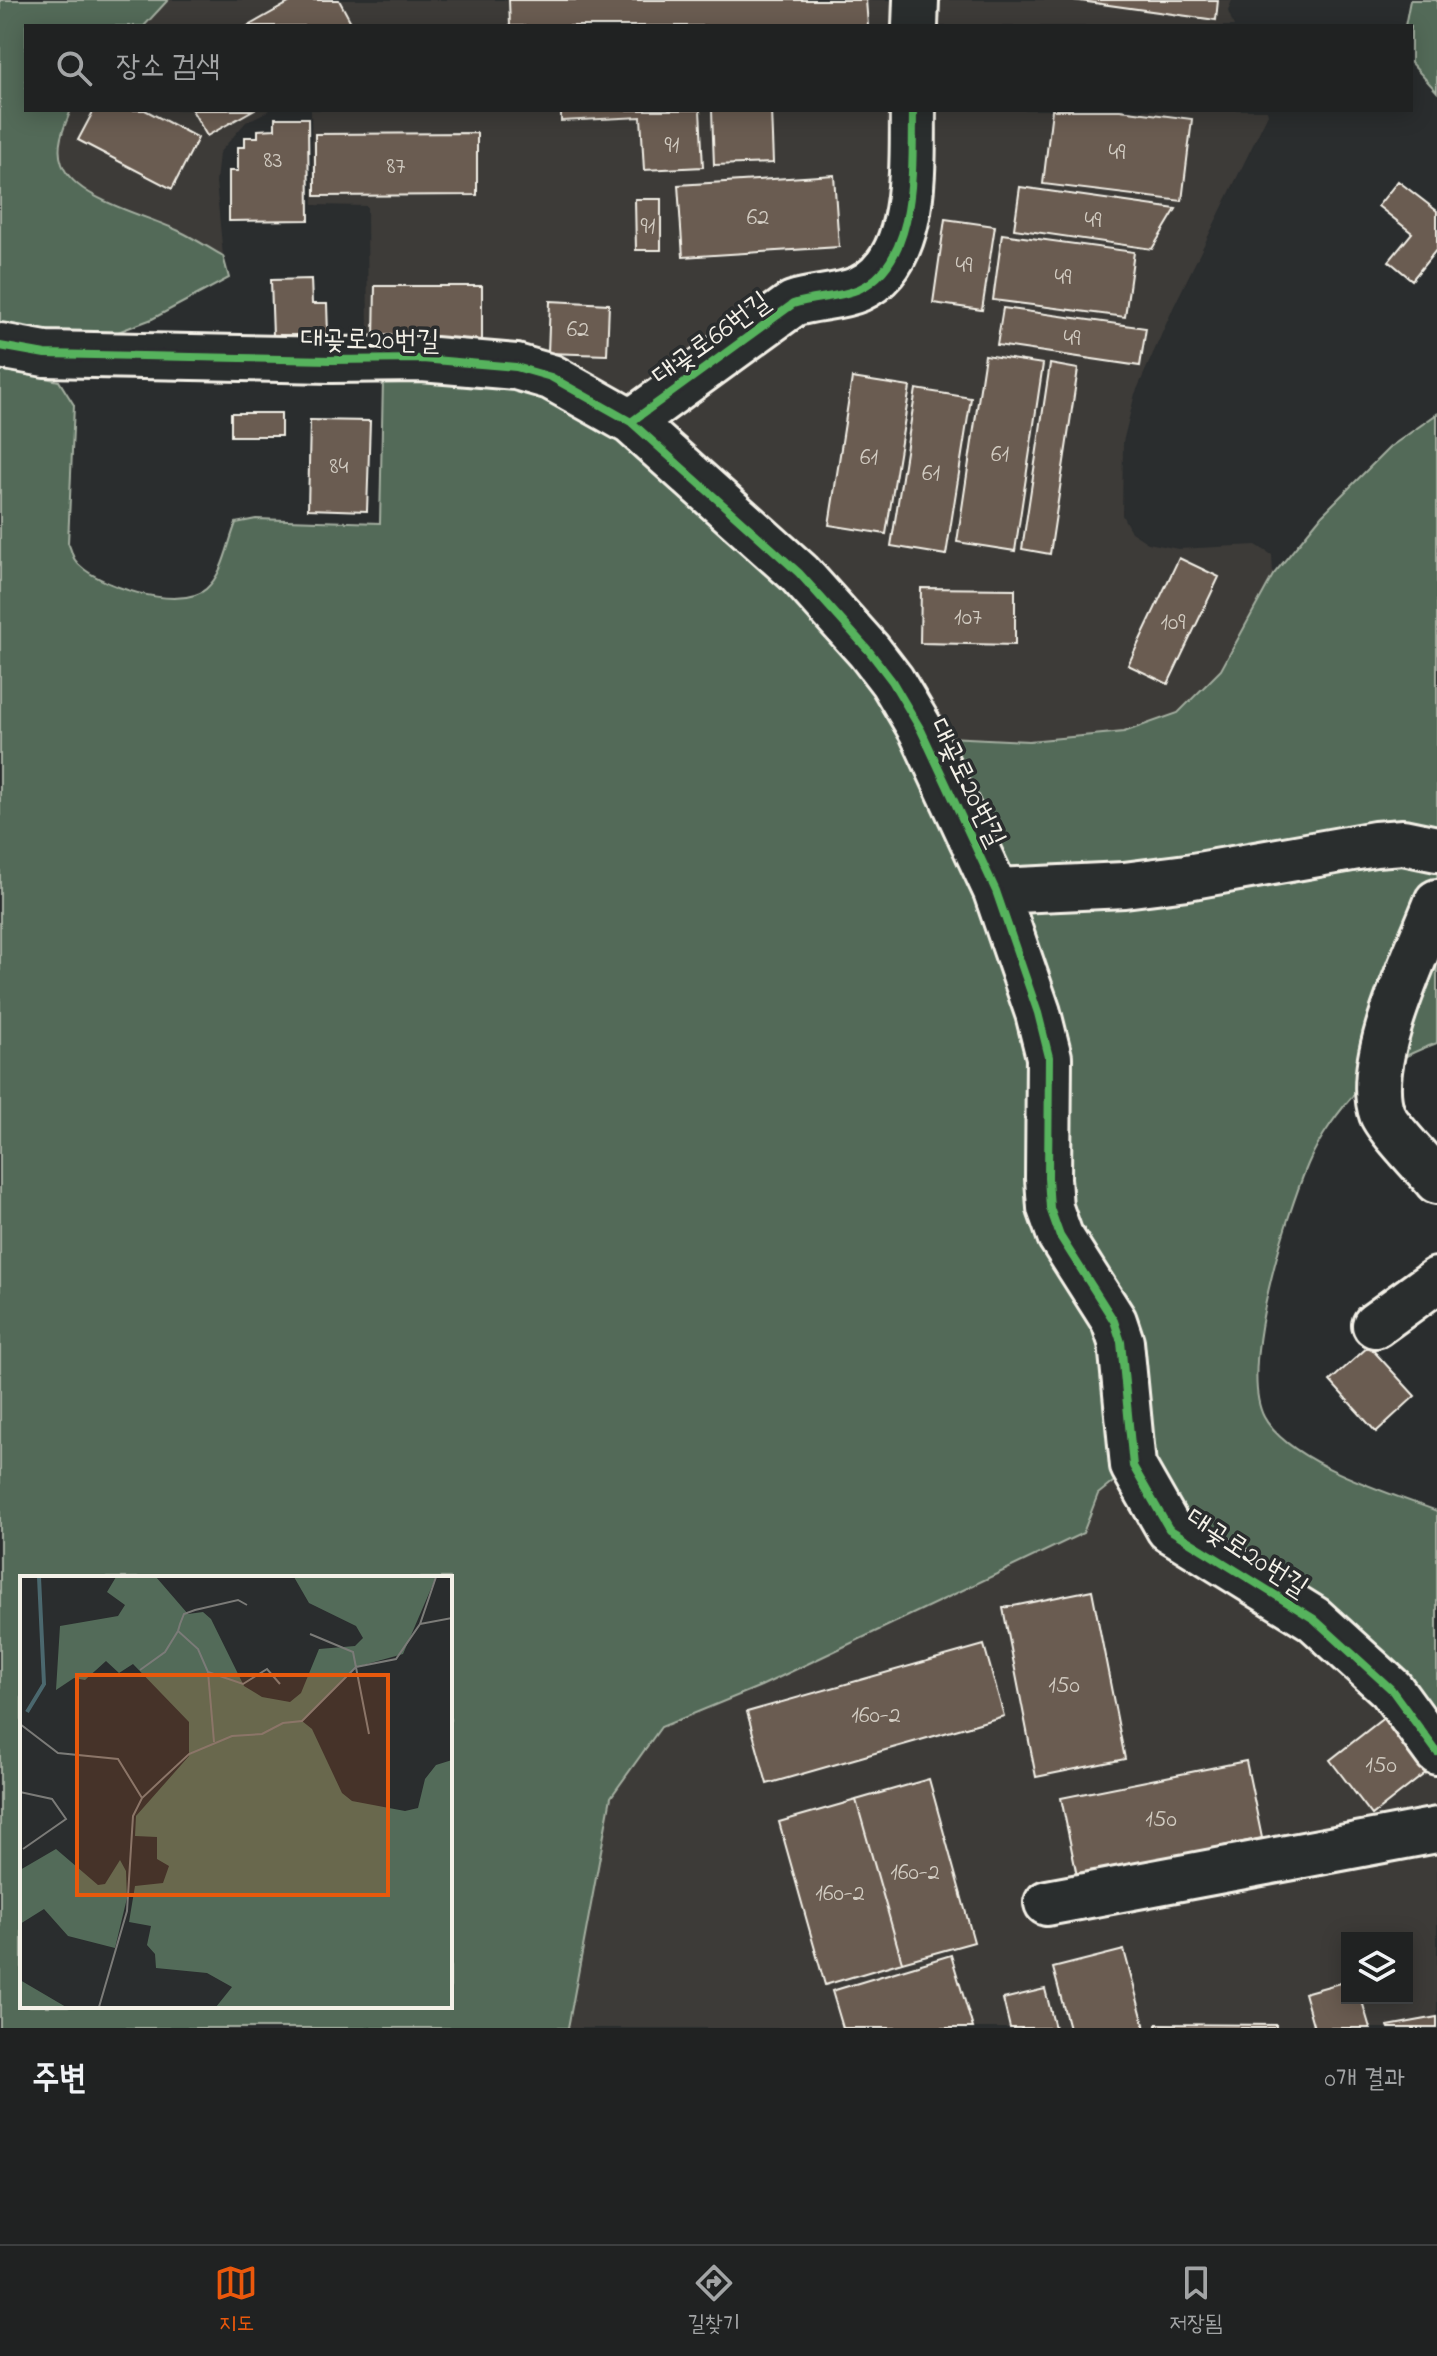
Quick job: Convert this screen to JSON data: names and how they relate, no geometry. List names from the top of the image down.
{
  "streets": {
    "street": ["대곶로66번길", "대곶로20번길"]
  },
  "crossings": [
    ["대곶로66번길", "대곶로20번길"]
  ],
  "house_numbers": [
    "91",
    "49",
    "83",
    "87",
    "62",
    "49",
    "91",
    "49",
    "49",
    "62",
    "49",
    "61",
    "61",
    "84",
    "61",
    "107",
    "109",
    "150",
    "160-2",
    "150",
    "150",
    "160-2",
    "160-2"
  ],
  "page": {
    "search": "장소 검색",
    "heading": ["주변", "0개 결과"],
    "nav": ["지도", "길찾기", "저장됨"]
  }
}
